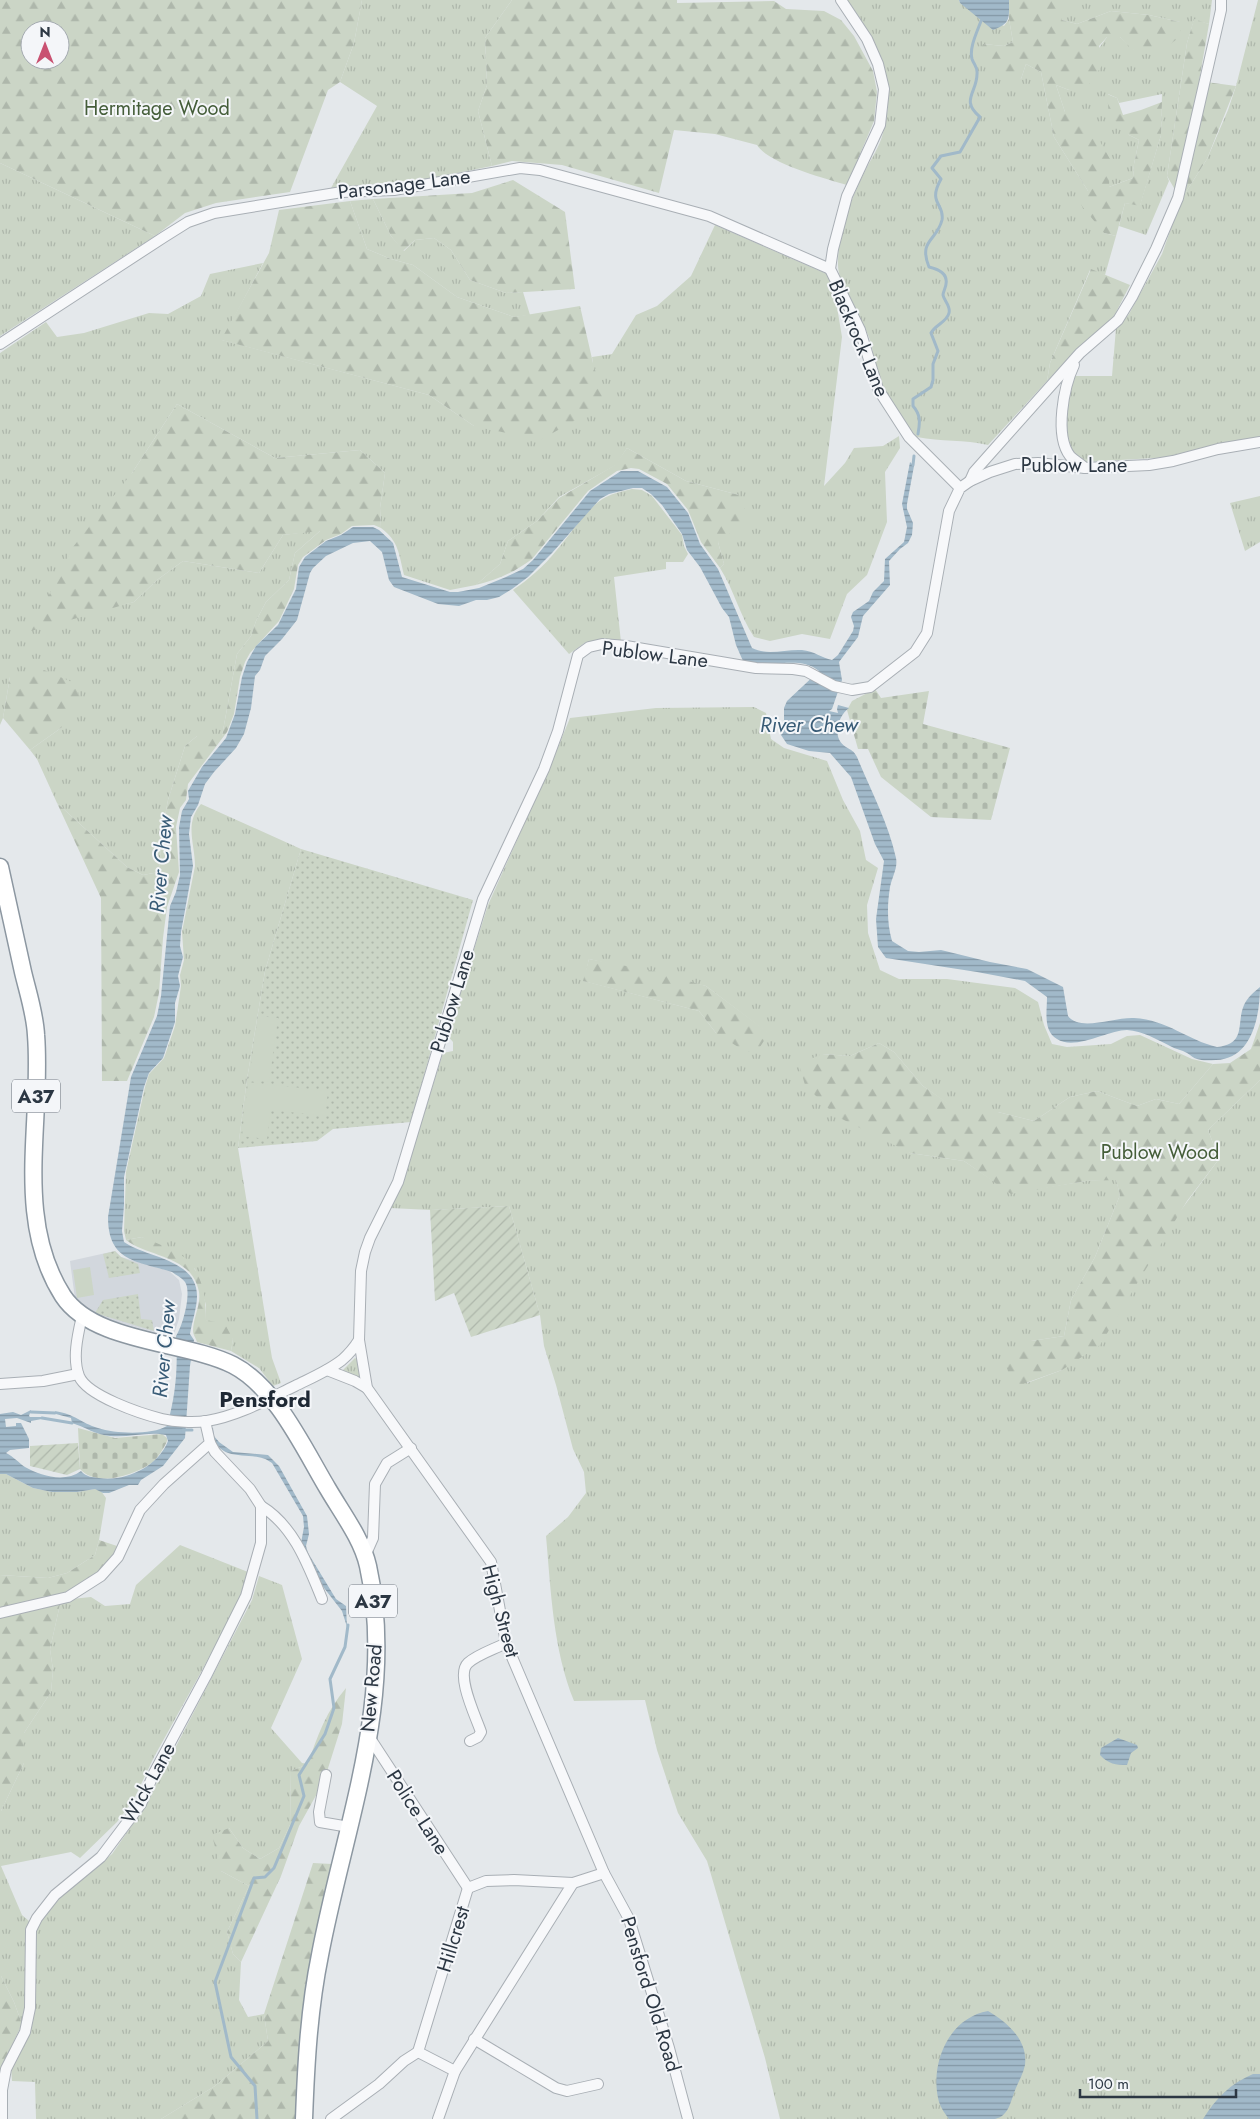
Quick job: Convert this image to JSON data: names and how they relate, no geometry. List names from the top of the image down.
{
  "streets": {
    "highway": ["A37", "New Road"],
    "street": [
      "Parsonage Lane",
      "Blackrock Lane",
      "Publow Lane",
      "High Street",
      "Wick Lane",
      "Police Lane",
      "Hillcrest",
      "Pensford Old Road"
    ]
  },
  "crossings": [
    ["Parsonage Lane", "Blackrock Lane"],
    ["Blackrock Lane", "Publow Lane"],
    ["Publow Lane", "High Street"],
    ["A37", "New Road"],
    ["High Street", "Hillcrest"],
    ["High Street", "Pensford Old Road"],
    ["New Road", "Police Lane"],
    ["Police Lane", "Hillcrest"],
    ["Hillcrest", "Pensford Old Road"]
  ],
  "districts": ["Pensford"],
  "water": ["River Chew"],
  "parks": ["Hermitage Wood", "Publow Wood"],
  "scale_bar": "100 m",
  "north": "top"
}
